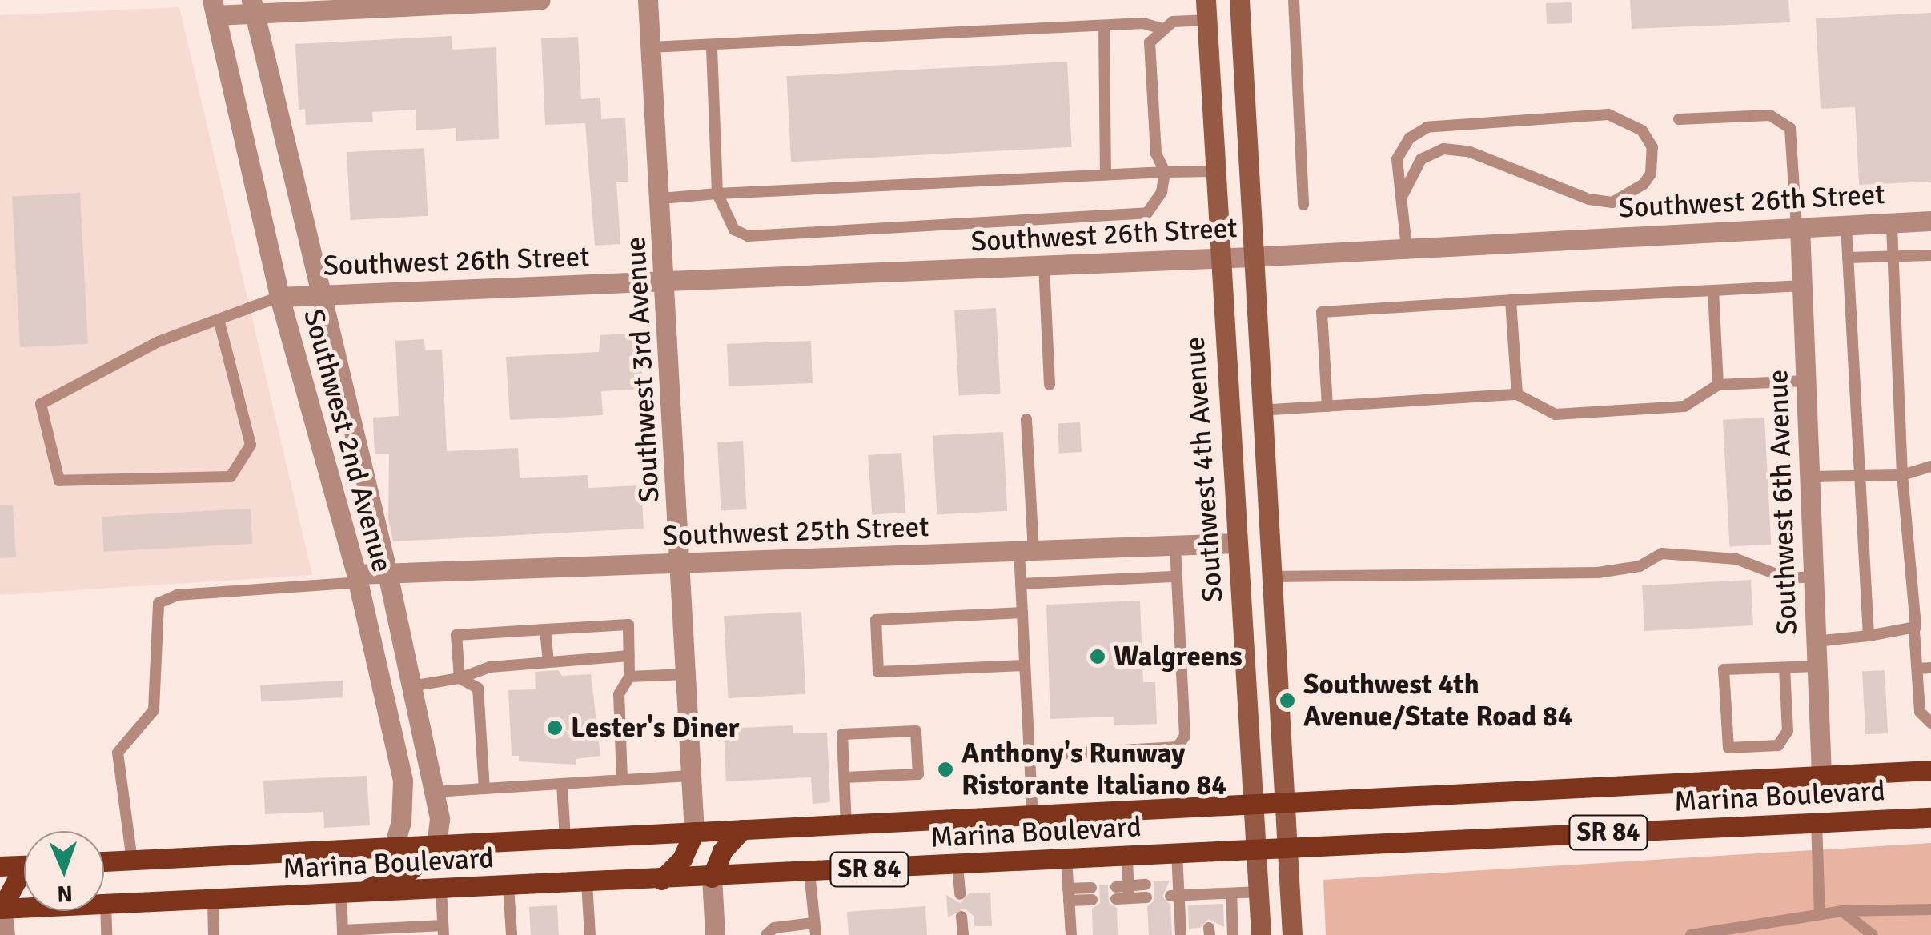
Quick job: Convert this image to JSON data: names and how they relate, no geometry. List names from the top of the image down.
{
  "streets": {
    "main road": ["Marina Boulevard", "SR 84"],
    "street": [
      "Southwest 26th Street",
      "Southwest 3rd Avenue",
      "Southwest 2nd Avenue",
      "Southwest 4th Avenue",
      "Southwest 6th Avenue",
      "Southwest 25th Street"
    ]
  },
  "crossings": [
    ["Southwest 26th Street", "Southwest 3rd Avenue"],
    ["Southwest 26th Street", "Southwest 2nd Avenue"],
    ["Southwest 26th Street", "Southwest 4th Avenue"],
    ["Southwest 26th Street", "Southwest 6th Avenue"],
    ["Southwest 3rd Avenue", "Southwest 25th Street"],
    ["Southwest 3rd Avenue", "Marina Boulevard"],
    ["Southwest 2nd Avenue", "Southwest 25th Street"],
    ["Southwest 2nd Avenue", "Marina Boulevard"],
    ["Southwest 4th Avenue", "Southwest 25th Street"],
    ["Southwest 4th Avenue", "Marina Boulevard"],
    ["Southwest 6th Avenue", "Marina Boulevard"]
  ],
  "places": [
    "Walgreens",
    "Southwest 4th Avenue/State Road 84",
    "Lester's Diner",
    "Anthony's Runway Ristorante Italiano 84"
  ],
  "north": "bottom"
}
